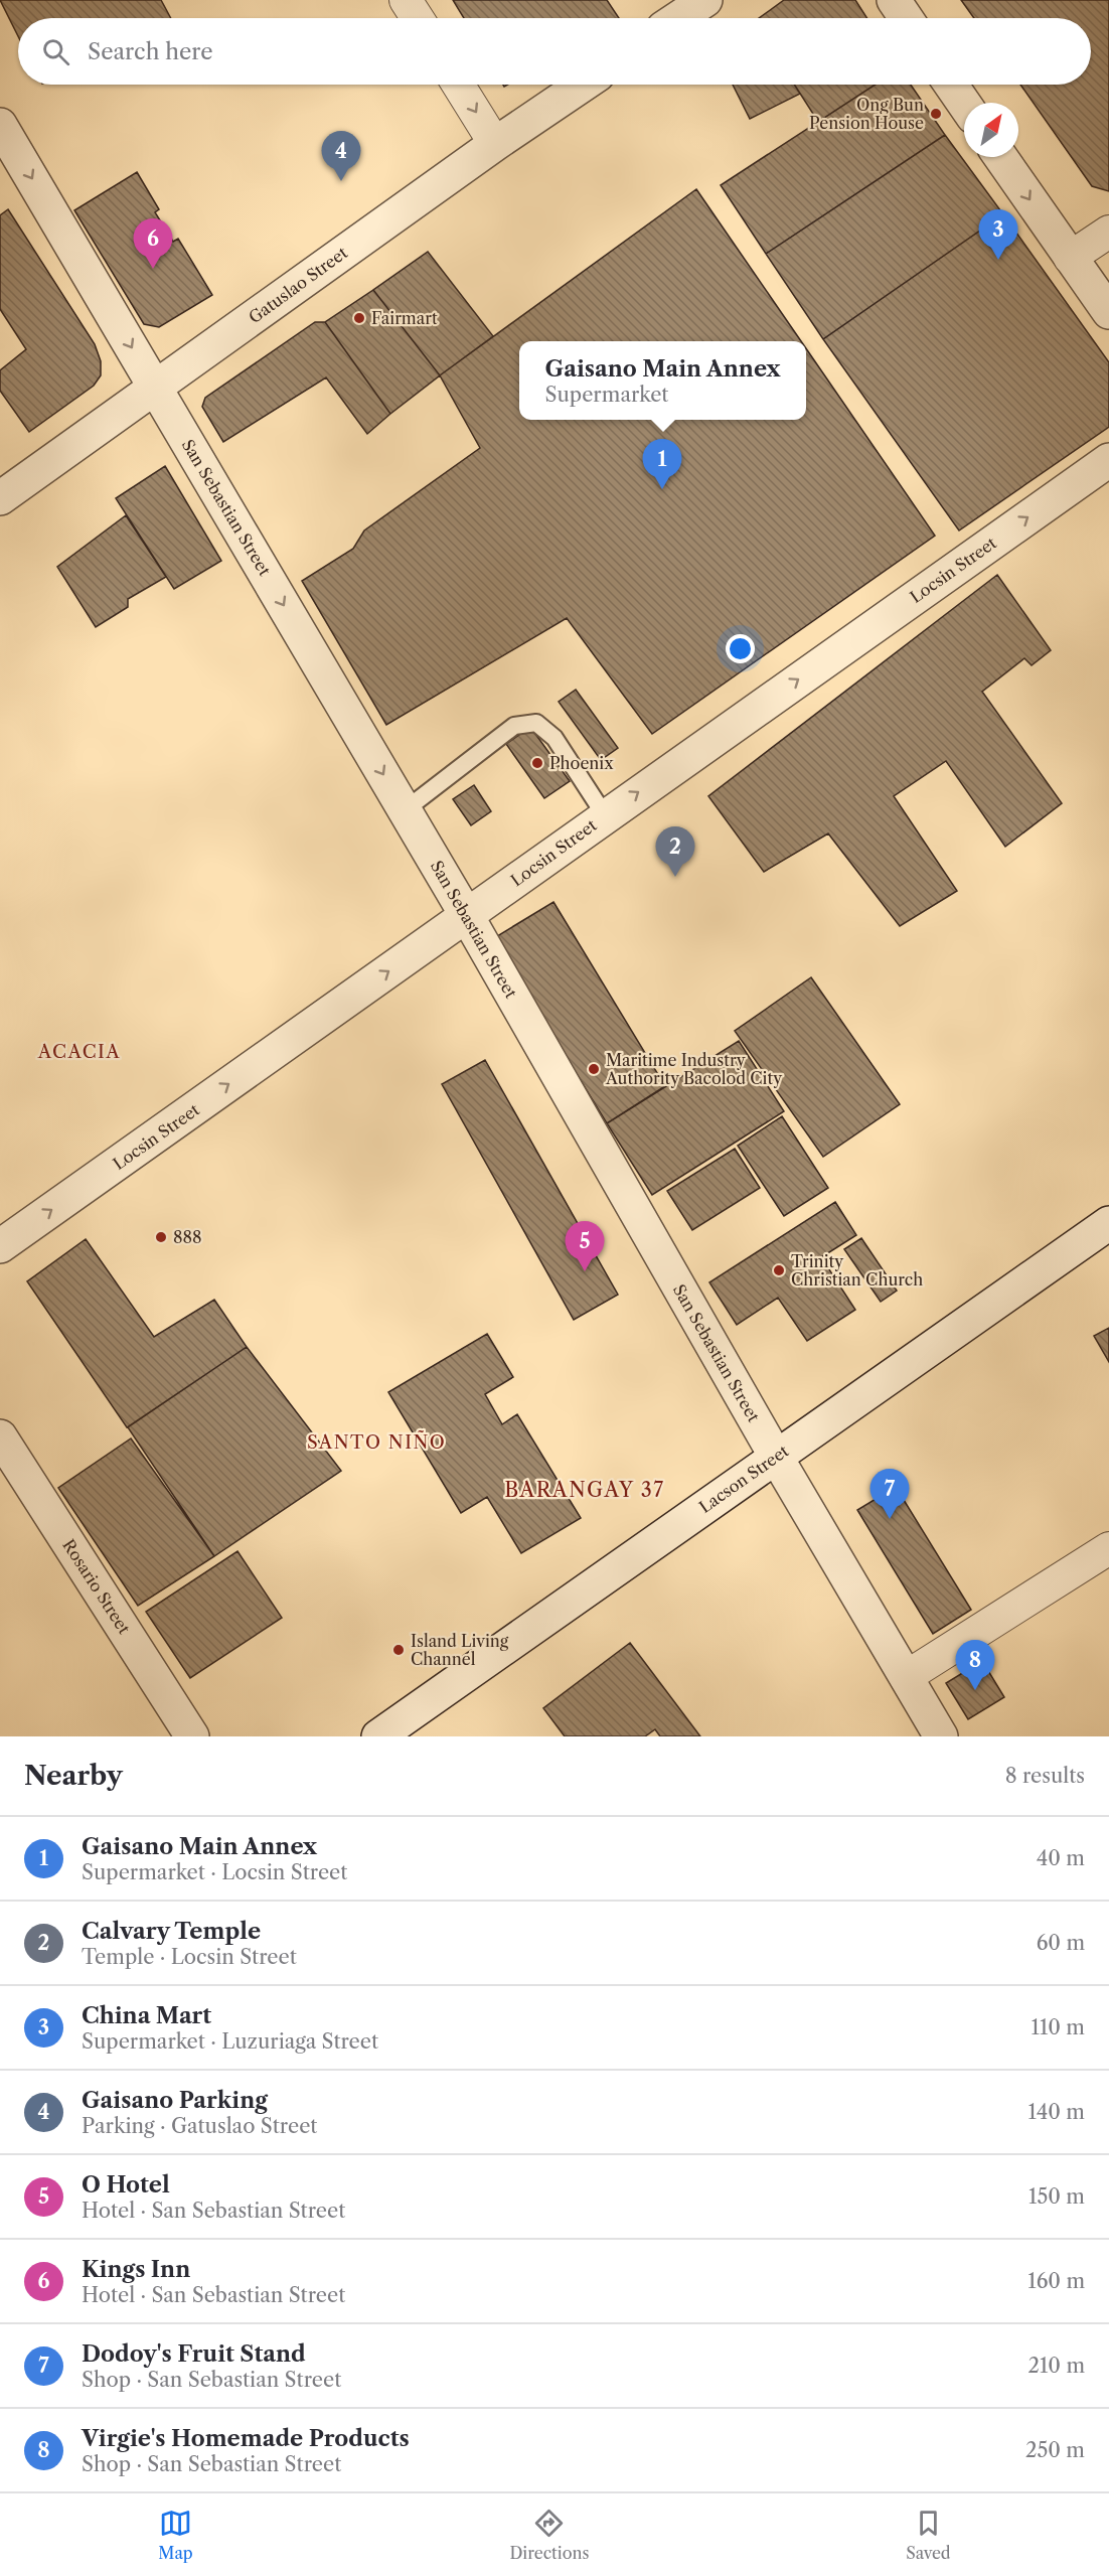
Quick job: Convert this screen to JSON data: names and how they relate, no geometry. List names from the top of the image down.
{
  "streets": {
    "street": [
      "Gatuslao Street",
      "San Sebastian Street",
      "Locsin Street",
      "Lacson Street",
      "Rosario Street"
    ]
  },
  "crossings": [
    ["Gatuslao Street", "San Sebastian Street"],
    ["San Sebastian Street", "Locsin Street"],
    ["San Sebastian Street", "Lacson Street"]
  ],
  "one_way": ["San Sebastian Street", "Locsin Street"],
  "districts": ["ACACIA", "SANTO NIÑO", "BARANGAY 37"],
  "places": [
    "Ong Bun Pension House",
    "Fairmart",
    "Phoenix",
    "Maritime Industry Authority Bacolod City",
    "888",
    "Trinity Christian Church",
    "Island Living Channel"
  ],
  "north": "top right",
  "page": {
    "search": "Search here",
    "pins": [
      "4",
      "3",
      "6",
      "1",
      "2",
      "5",
      "7",
      "8"
    ],
    "popup": ["Gaisano Main Annex", "Supermarket"],
    "heading": ["Nearby", "8 results"],
    "list": [
      {
        "mark": "1",
        "name": "Gaisano Main Annex",
        "note": "Supermarket · Locsin Street",
        "value": "40 m"
      },
      {
        "mark": "2",
        "name": "Calvary Temple",
        "note": "Temple · Locsin Street",
        "value": "60 m"
      },
      {
        "mark": "3",
        "name": "China Mart",
        "note": "Supermarket · Luzuriaga Street",
        "value": "110 m"
      },
      {
        "mark": "4",
        "name": "Gaisano Parking",
        "note": "Parking · Gatuslao Street",
        "value": "140 m"
      },
      {
        "mark": "5",
        "name": "O Hotel",
        "note": "Hotel · San Sebastian Street",
        "value": "150 m"
      },
      {
        "mark": "6",
        "name": "Kings Inn",
        "note": "Hotel · San Sebastian Street",
        "value": "160 m"
      },
      {
        "mark": "7",
        "name": "Dodoy's Fruit Stand",
        "note": "Shop · San Sebastian Street",
        "value": "210 m"
      },
      {
        "mark": "8",
        "name": "Virgie's Homemade Products",
        "note": "Shop · San Sebastian Street",
        "value": "250 m"
      }
    ],
    "nav": ["Map", "Directions", "Saved"]
  }
}
